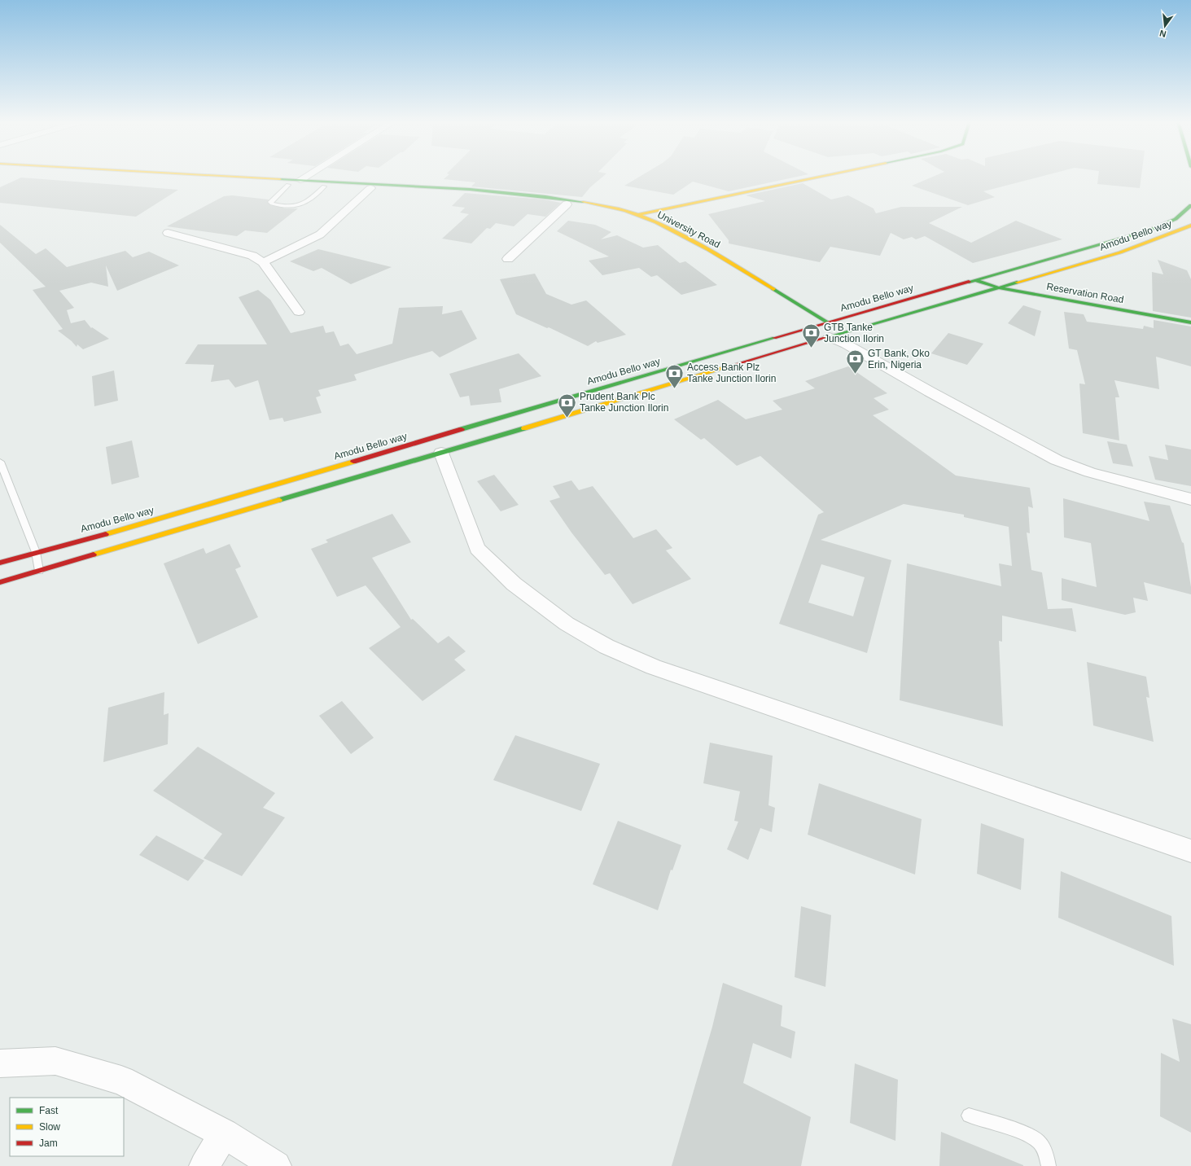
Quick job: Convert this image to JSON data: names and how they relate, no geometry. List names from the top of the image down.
{
  "streets": {
    "main road": ["University Road", "Amodu Bello way", "Reservation Road"]
  },
  "crossings": [
    ["University Road", "Amodu Bello way"],
    ["Amodu Bello way", "Reservation Road"]
  ],
  "places": {
    "bank": [
      "GTB Tanke Junction Ilorin",
      "GT Bank, Oko Erin, Nigeria",
      "Access Bank Plz Tanke Junction Ilorin",
      "Prudent Bank Plc Tanke Junction Ilorin"
    ]
  },
  "legend": ["Fast", "Slow", "Jam"],
  "north": "bottom"
}
